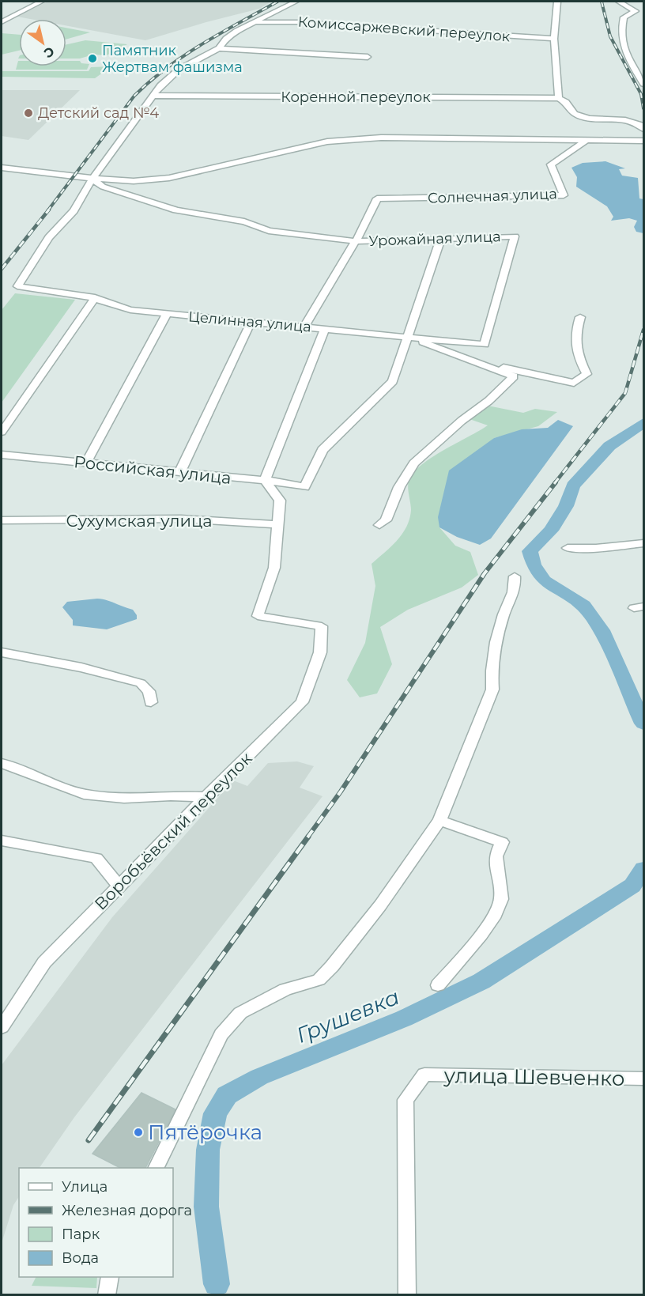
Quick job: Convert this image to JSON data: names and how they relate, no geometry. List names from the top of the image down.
{
  "streets": {
    "street": [
      "Комиссаржевский переулок",
      "Коренной переулок",
      "Солнечная улица",
      "Урожайная улица",
      "Целинная улица",
      "Российская улица",
      "Сухумская улица",
      "Воробьёвский переулок",
      "улица Шевченко"
    ]
  },
  "crossings": [
    ["Солнечная улица", "Урожайная улица"],
    ["Урожайная улица", "Целинная улица"],
    ["Целинная улица", "Российская улица"],
    ["Сухумская улица", "Воробьёвский переулок"]
  ],
  "water": ["Грушевка"],
  "places": ["Памятник Жертвам фашизма", "Детский сад №4", "Пятёрочка"],
  "legend": [
    "Улица",
    "Железная дорога",
    "Парк",
    "Вода"
  ],
  "north": "bottom right"
}
